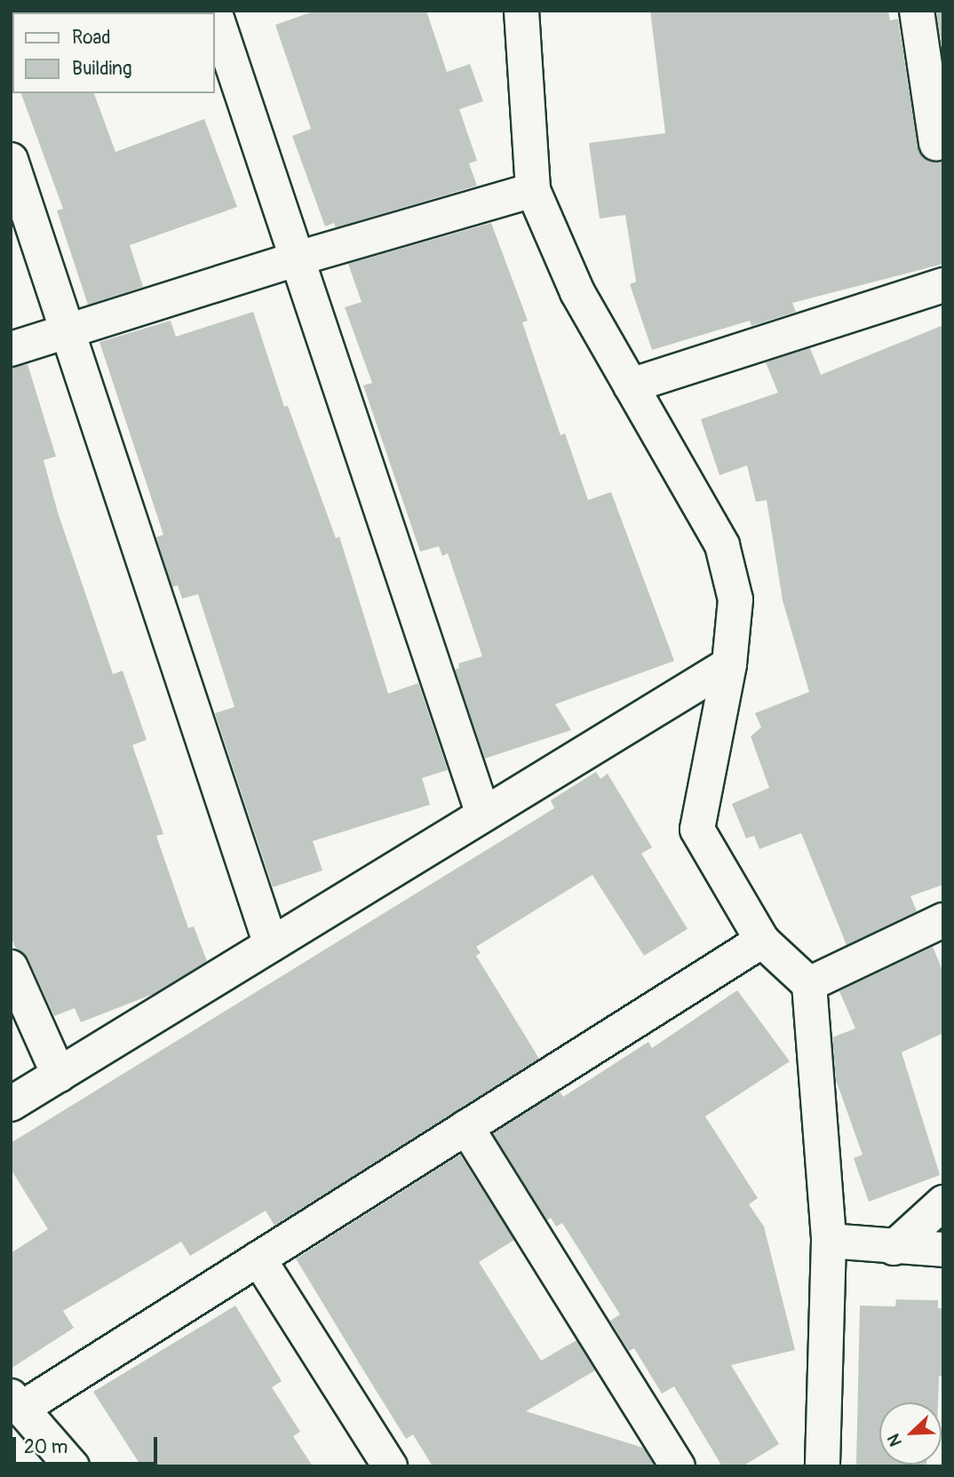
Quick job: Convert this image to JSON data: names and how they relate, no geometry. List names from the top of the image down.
{
  "legend": ["Road", "Building"],
  "scale_bar": "20 m",
  "north": "bottom left"
}
